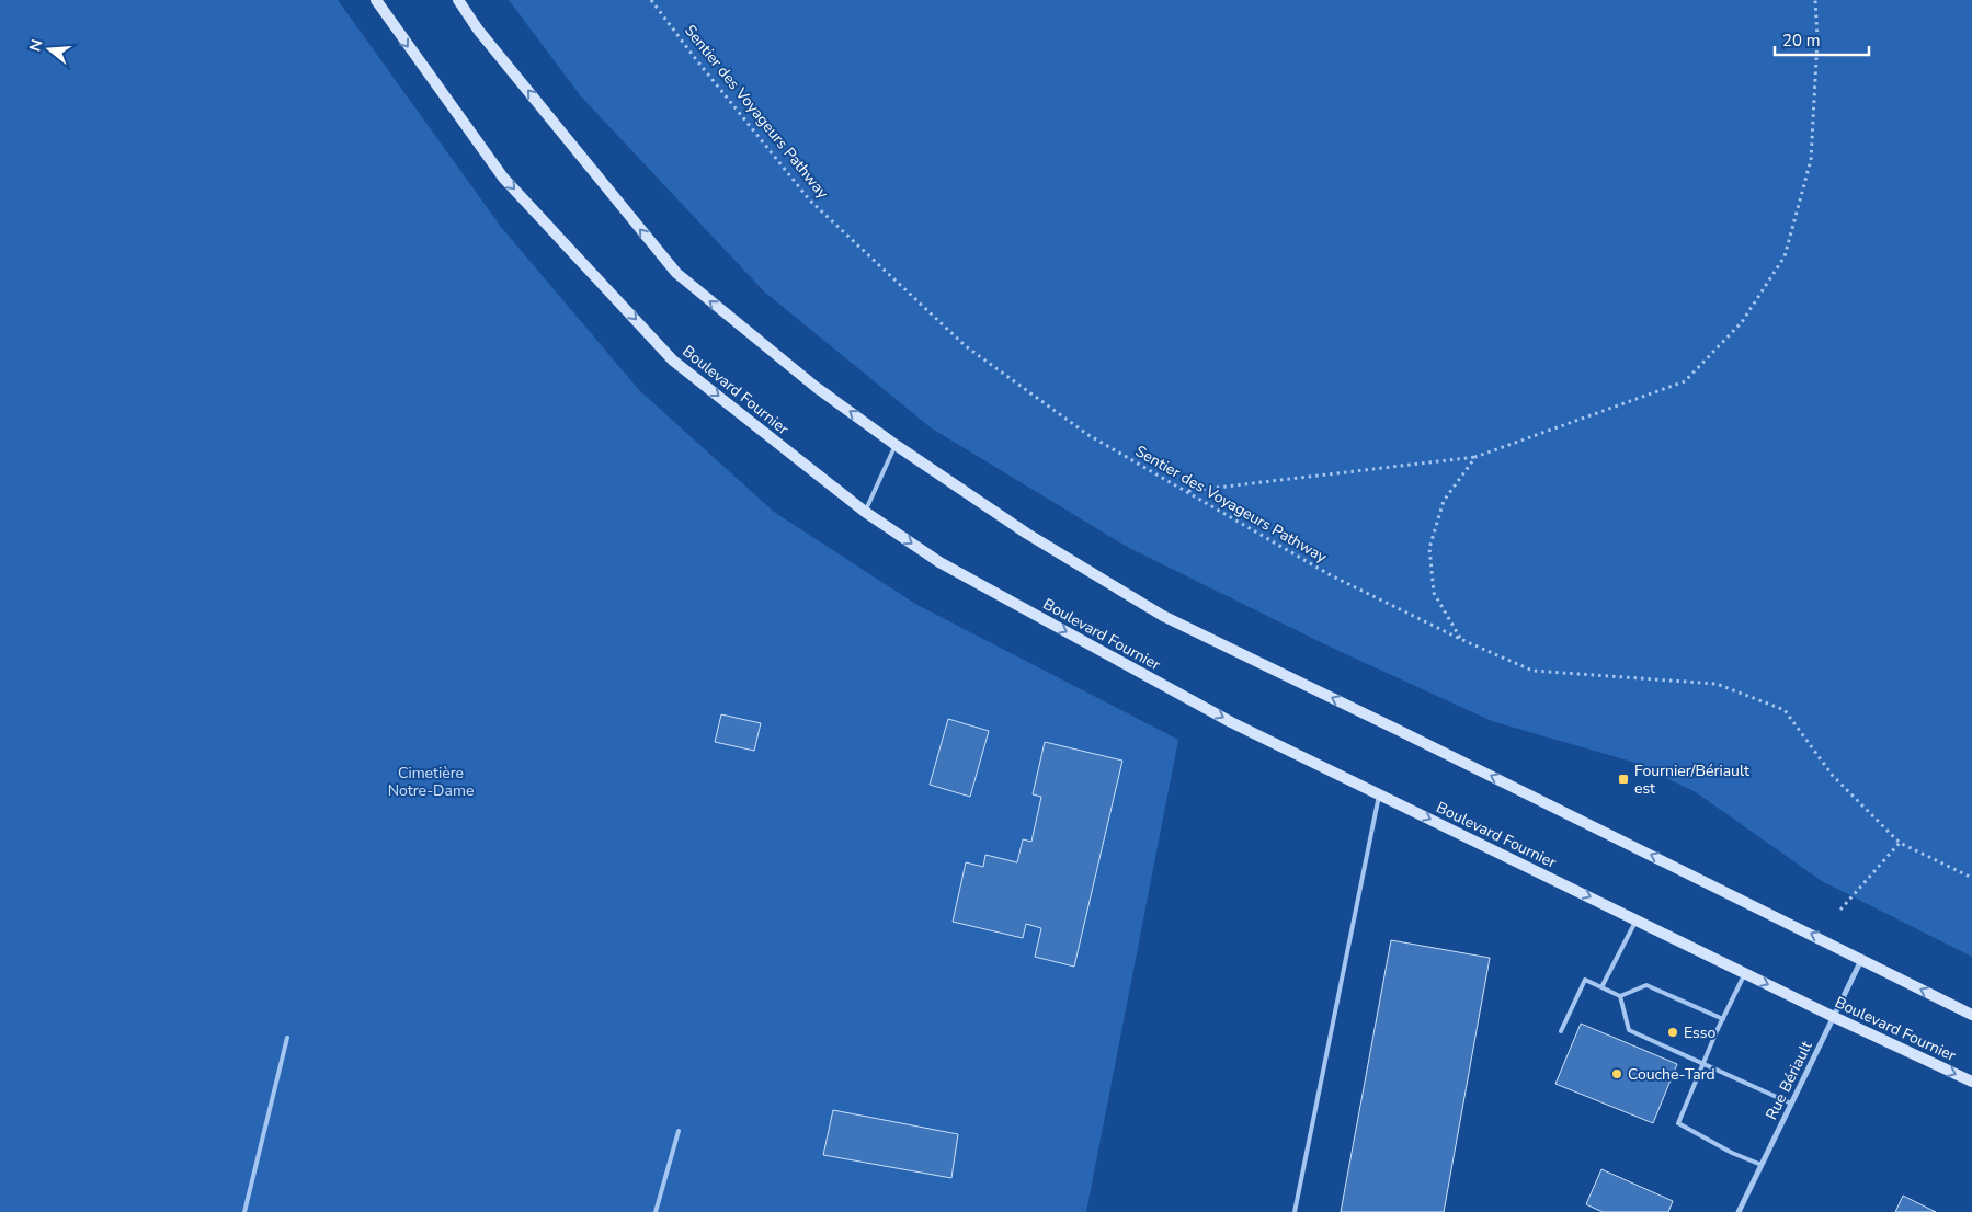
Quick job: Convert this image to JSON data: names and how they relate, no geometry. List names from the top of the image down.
{
  "streets": {
    "main road": ["Boulevard Fournier"],
    "street": ["Rue Bériault"],
    "path": ["Sentier des Voyageurs Pathway"]
  },
  "crossings": [
    ["Boulevard Fournier", "Rue Bériault"]
  ],
  "parks": ["Cimetière Notre-Dame"],
  "places": {
    "transit": ["Fournier/Bériault est"],
    "other": ["Esso", "Couche-Tard"]
  },
  "scale_bar": "20 m",
  "north": "left"
}
